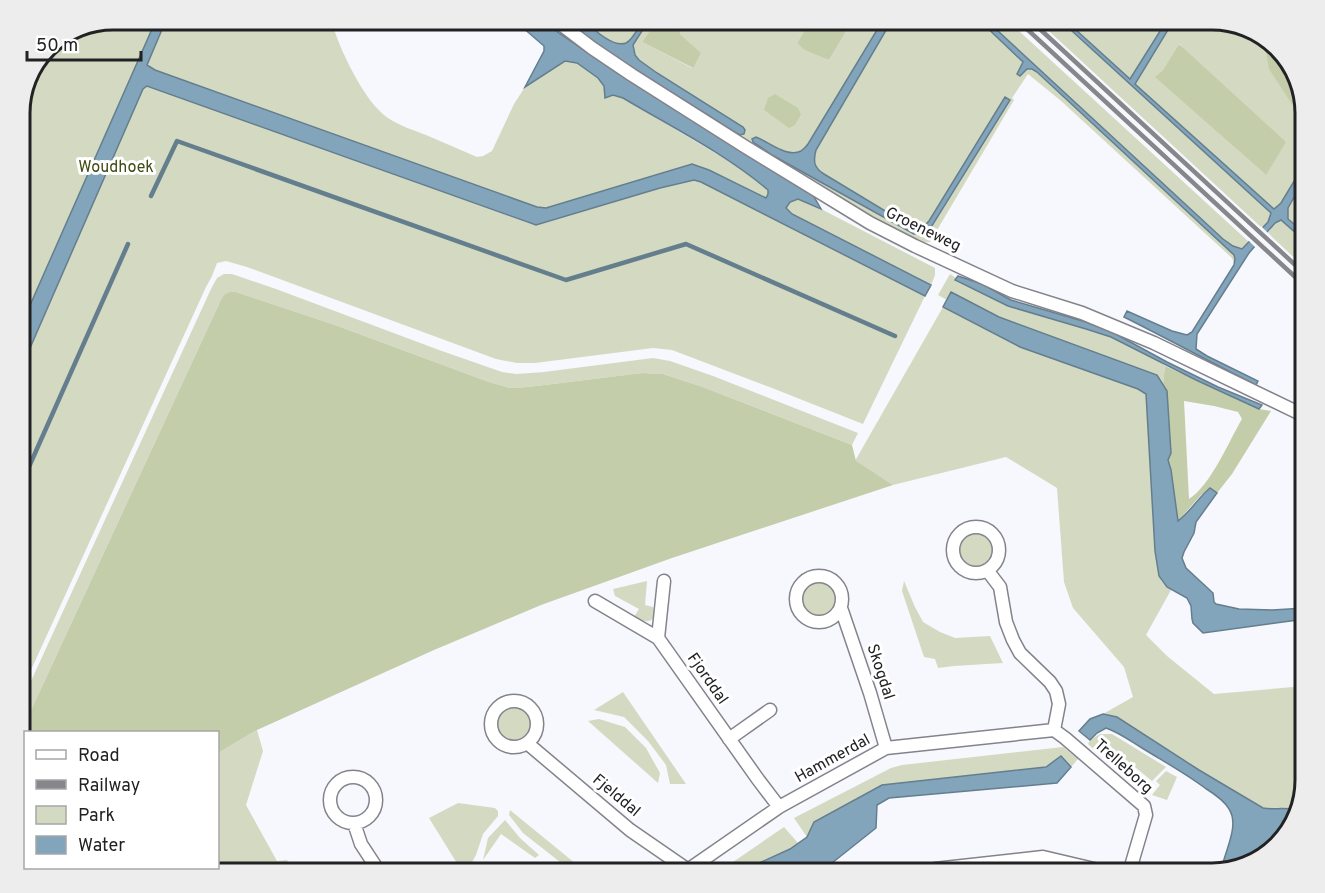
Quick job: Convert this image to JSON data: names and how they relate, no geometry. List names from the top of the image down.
{
  "streets": {
    "street": [
      "Groeneweg",
      "Skogdal",
      "Fjorddal",
      "Hammerdal",
      "Trelleborg",
      "Fjelddal"
    ]
  },
  "crossings": [
    ["Skogdal", "Hammerdal"],
    ["Fjorddal", "Hammerdal"],
    ["Hammerdal", "Trelleborg"]
  ],
  "parks": ["Woudhoek"],
  "legend": [
    "Road",
    "Railway",
    "Park",
    "Water"
  ],
  "scale_bar": "50 m"
}
